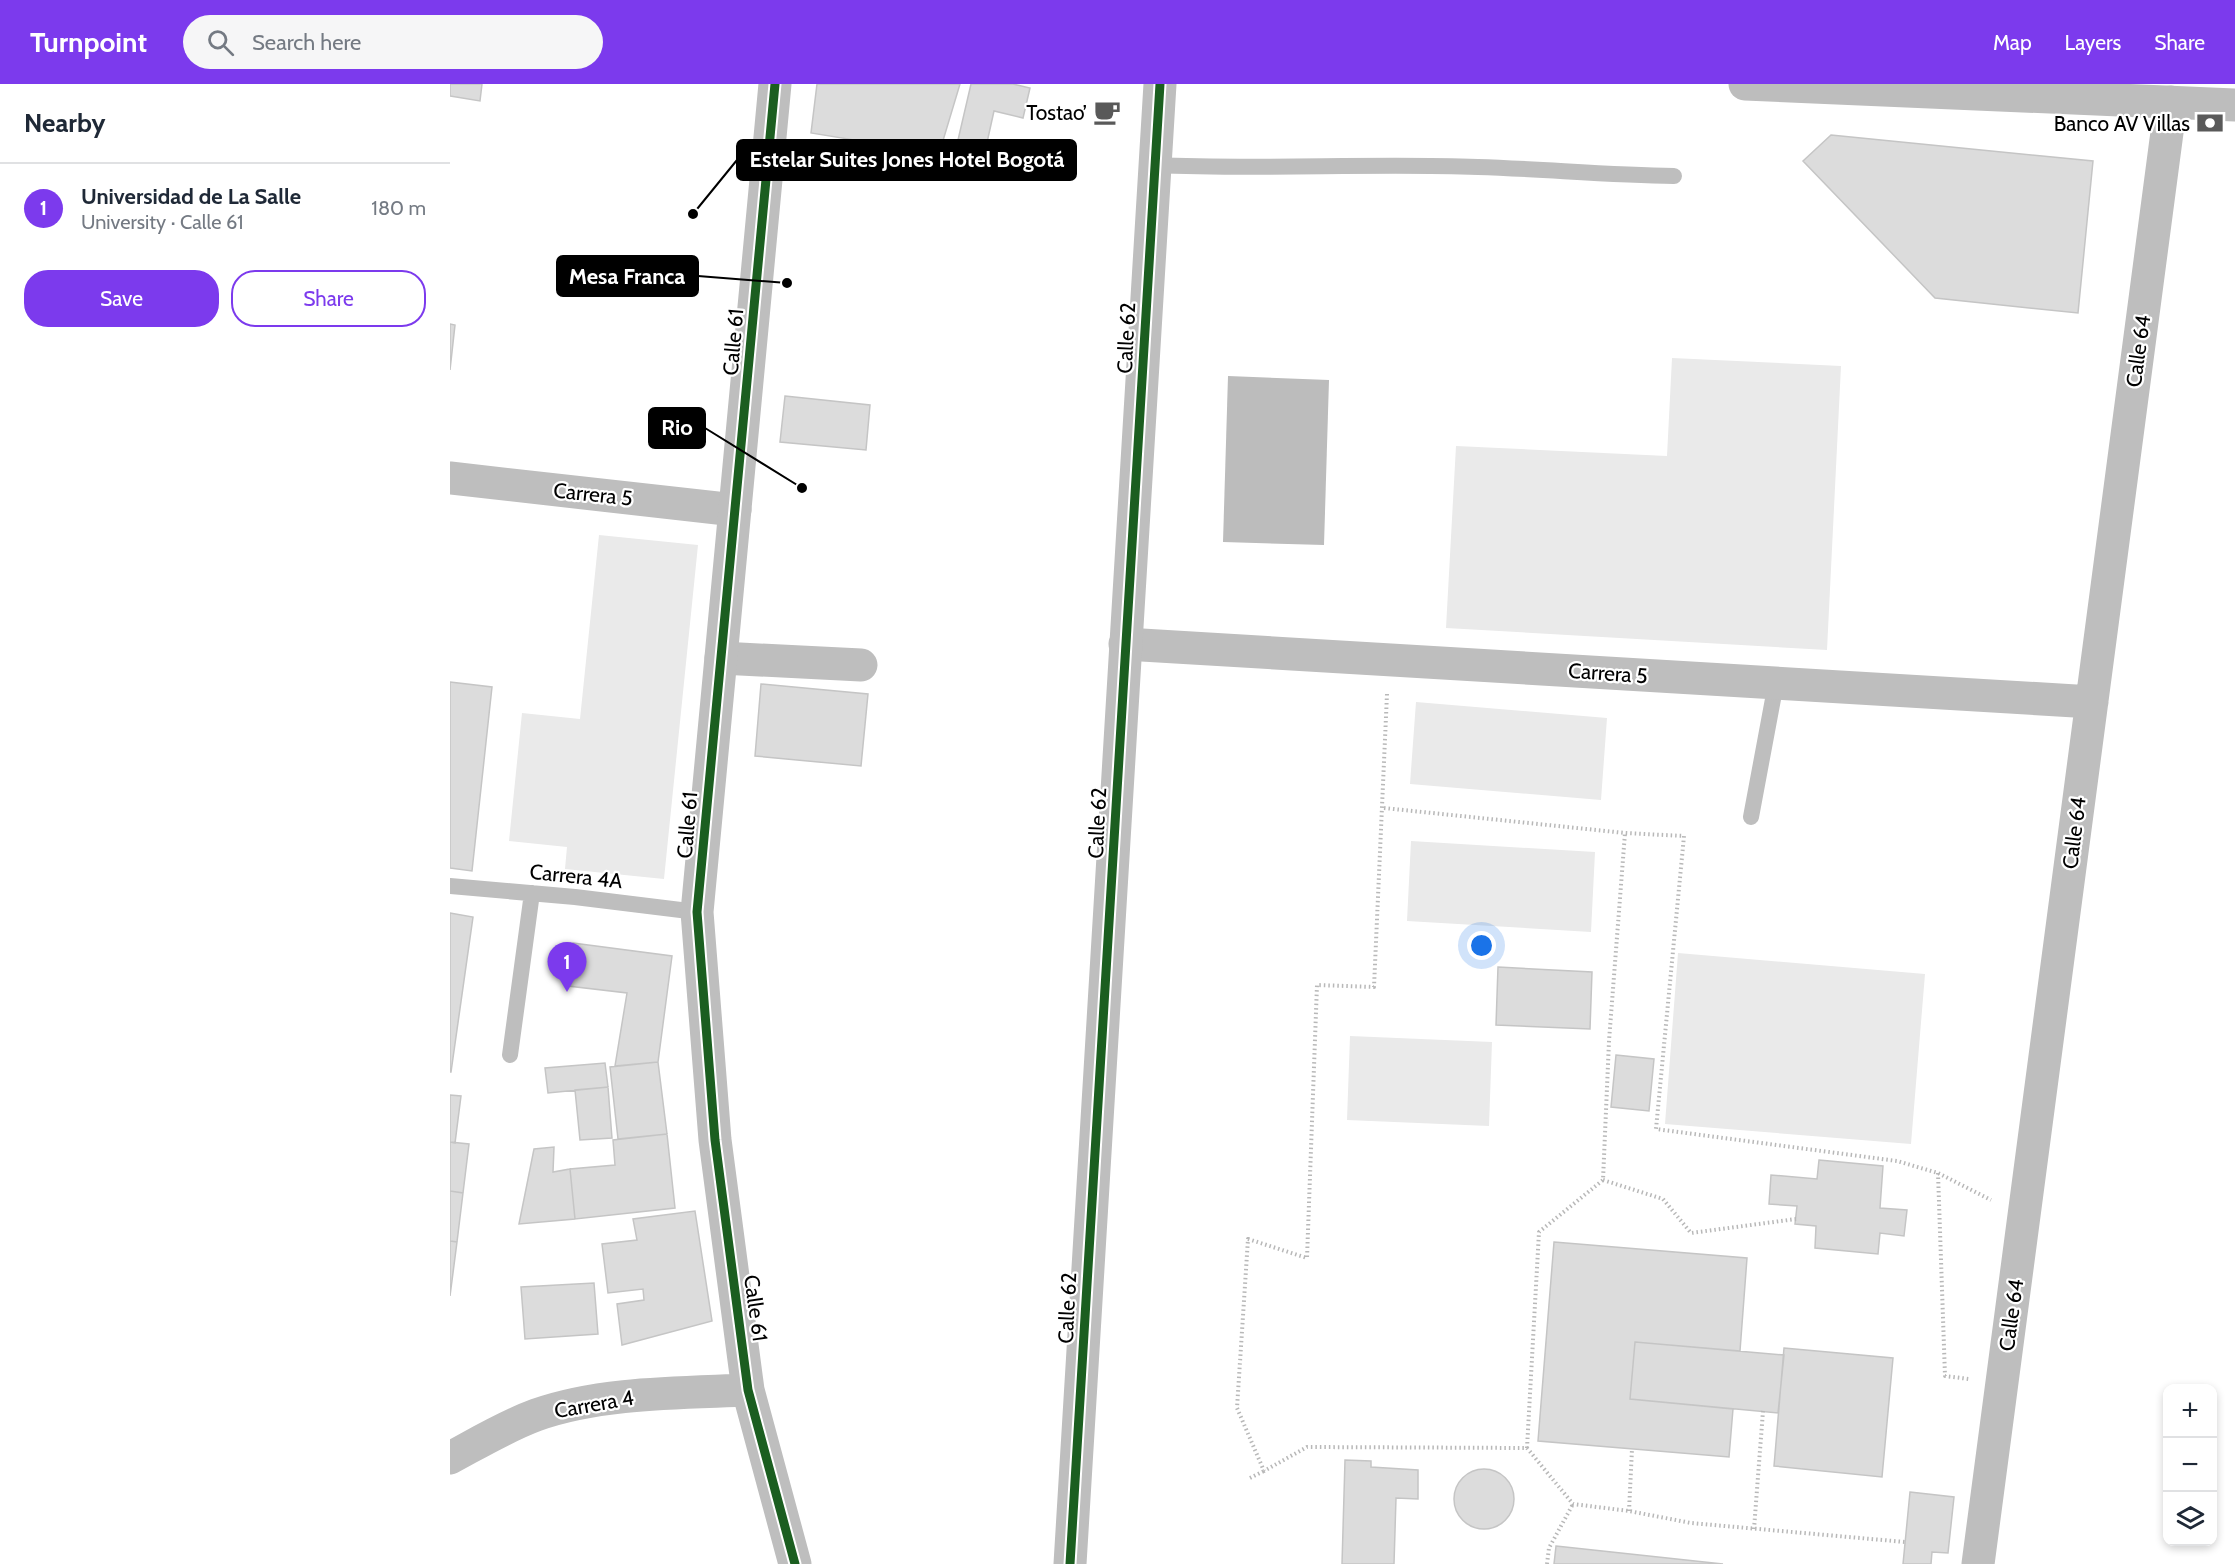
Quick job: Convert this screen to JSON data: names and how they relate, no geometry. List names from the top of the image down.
{
  "streets": {
    "street": [
      "Calle 62",
      "Calle 61",
      "Calle 64",
      "Carrera 5",
      "Carrera 4"
    ],
    "lane": ["Carrera 4A"]
  },
  "crossings": [
    ["Calle 62", "Carrera 5"],
    ["Calle 61", "Carrera 5"],
    ["Calle 61", "Carrera 4A"],
    ["Calle 61", "Carrera 4"],
    ["Calle 64", "Carrera 5"]
  ],
  "places": {
    "cafe": ["Tostao’"],
    "bank": ["Banco AV Villas"],
    "other": ["Estelar Suites Jones Hotel Bogotá", "Mesa Franca", "Rio"]
  },
  "page": {
    "header": "Turnpoint",
    "search": "Search here",
    "nav": ["Map", "Layers", "Share"],
    "heading": "Nearby",
    "list": [
      {
        "mark": "1",
        "name": "Universidad de La Salle",
        "note": "University · Calle 61",
        "value": "180 m"
      }
    ],
    "buttons": ["Save", "Share"],
    "pins": "1",
    "map_buttons": ["+", "−"]
  }
}
